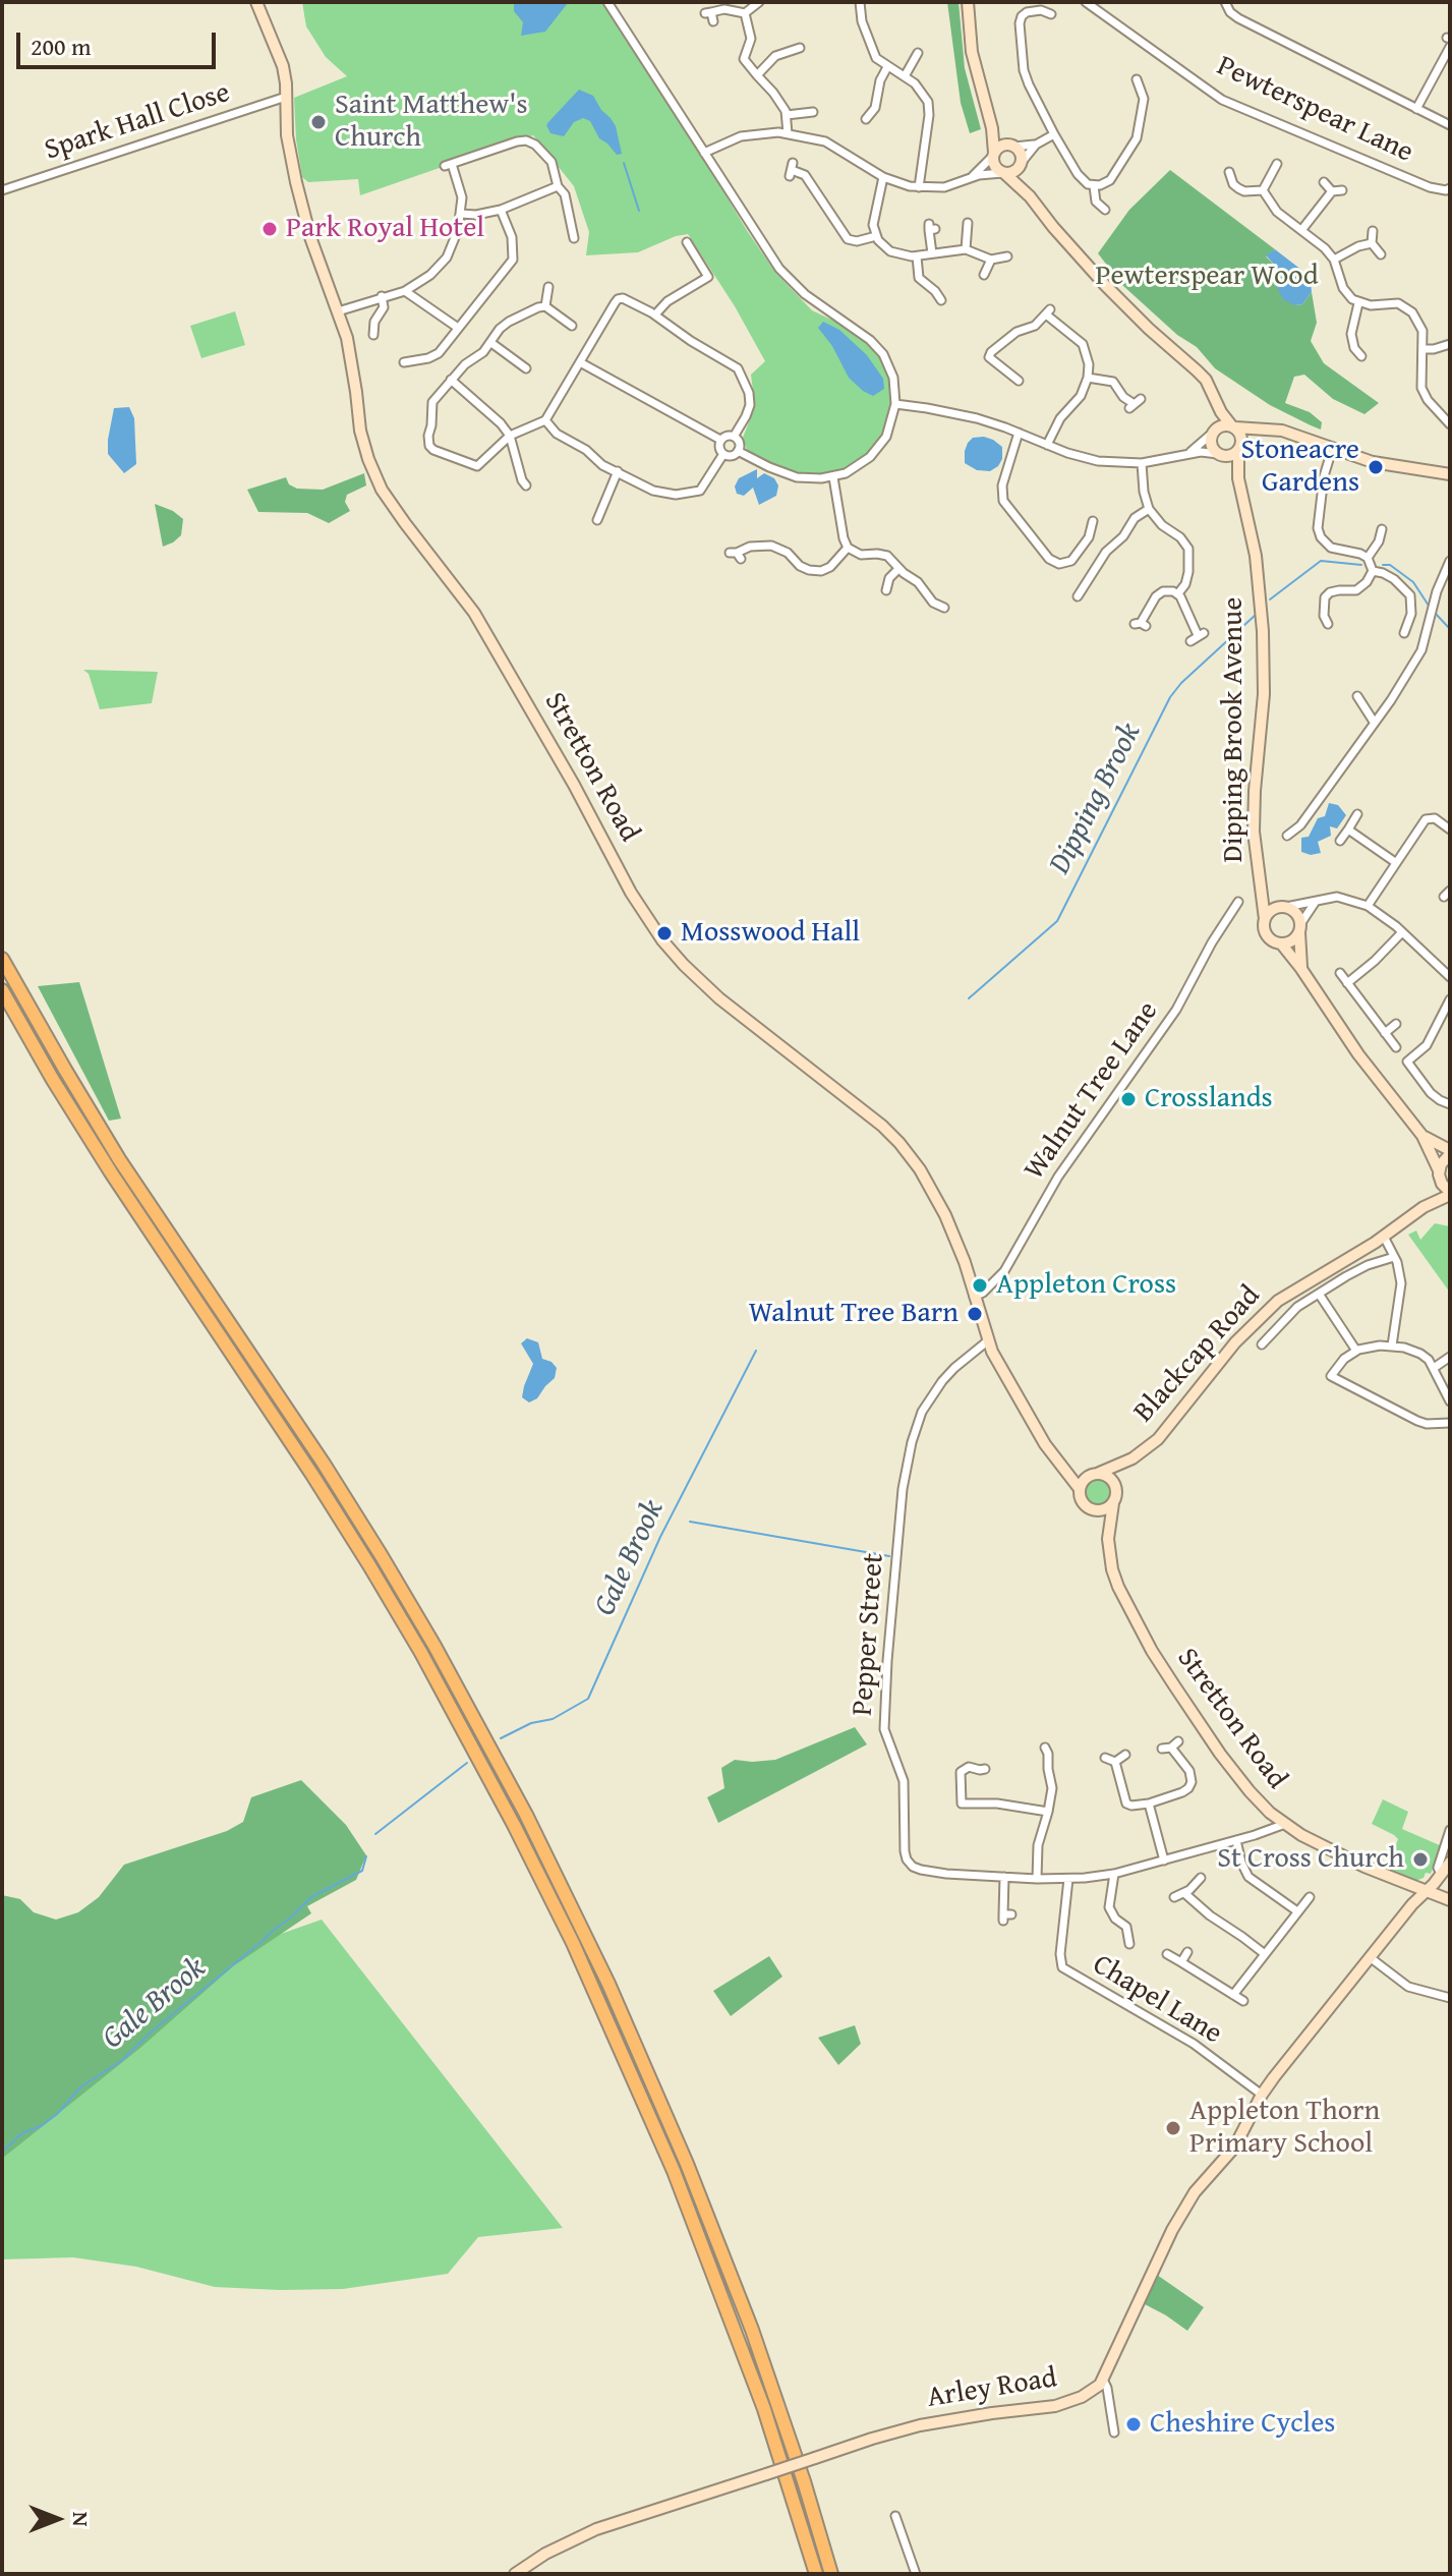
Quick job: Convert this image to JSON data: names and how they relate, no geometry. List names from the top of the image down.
{
  "streets": {
    "street": [
      "Pewterspear Lane",
      "Spark Hall Close",
      "Dipping Brook Avenue",
      "Stretton Road",
      "Walnut Tree Lane",
      "Blackcap Road",
      "Pepper Street",
      "Chapel Lane",
      "Arley Road"
    ]
  },
  "crossings": [
    ["Spark Hall Close", "Stretton Road"],
    ["Stretton Road", "Walnut Tree Lane"],
    ["Stretton Road", "Blackcap Road"],
    ["Stretton Road", "Pepper Street"],
    ["Pepper Street", "Chapel Lane"]
  ],
  "water": ["Dipping Brook", "Gale Brook"],
  "parks": ["Pewterspear Wood"],
  "places": [
    "Saint Matthew's Church",
    "Park Royal Hotel",
    "Stoneacre Gardens",
    "Mosswood Hall",
    "Crosslands",
    "Appleton Cross",
    "Walnut Tree Barn",
    "St Cross Church",
    "Appleton Thorn Primary School",
    "Cheshire Cycles"
  ],
  "scale_bar": "200 m",
  "north": "right"
}
